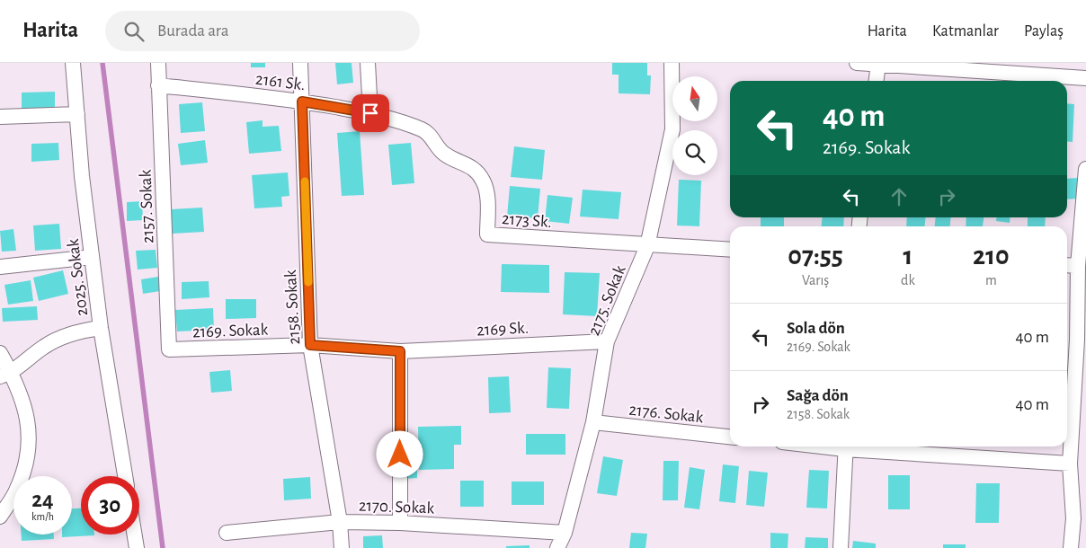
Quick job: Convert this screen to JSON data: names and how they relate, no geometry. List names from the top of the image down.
{
  "streets": {
    "street": [
      "2161 Sk.",
      "2157. Sokak",
      "2173 Sk.",
      "2025. Sokak",
      "2175. Sokak",
      "2158. Sokak",
      "2169 Sk.",
      "2169. Sokak",
      "2176. Sokak",
      "2170. Sokak"
    ]
  },
  "crossings": [
    ["2161 Sk.", "2157. Sokak"],
    ["2161 Sk.", "2173 Sk."],
    ["2161 Sk.", "2158. Sokak"],
    ["2157. Sokak", "2169. Sokak"],
    ["2173 Sk.", "2175. Sokak"],
    ["2175. Sokak", "2169 Sk."],
    ["2175. Sokak", "2176. Sokak"],
    ["2175. Sokak", "2170. Sokak"],
    ["2158. Sokak", "2169. Sokak"],
    ["2158. Sokak", "2170. Sokak"],
    ["2169 Sk.", "2169. Sokak"]
  ],
  "north": "top",
  "page": {
    "header": "Harita",
    "search": "Burada ara",
    "nav": ["Harita", "Katmanlar", "Paylaş"],
    "turn": ["40 m", "2169. Sokak"],
    "eta": [
      "07:55",
      "Varış",
      "1",
      "dk",
      "210",
      "m"
    ],
    "list": [
      {
        "name": "Sola dön",
        "note": "2169. Sokak",
        "value": "40 m"
      },
      {
        "name": "Sağa dön",
        "note": "2158. Sokak",
        "value": "40 m"
      }
    ],
    "speed": "24 km/h",
    "limit": "30"
  }
}
